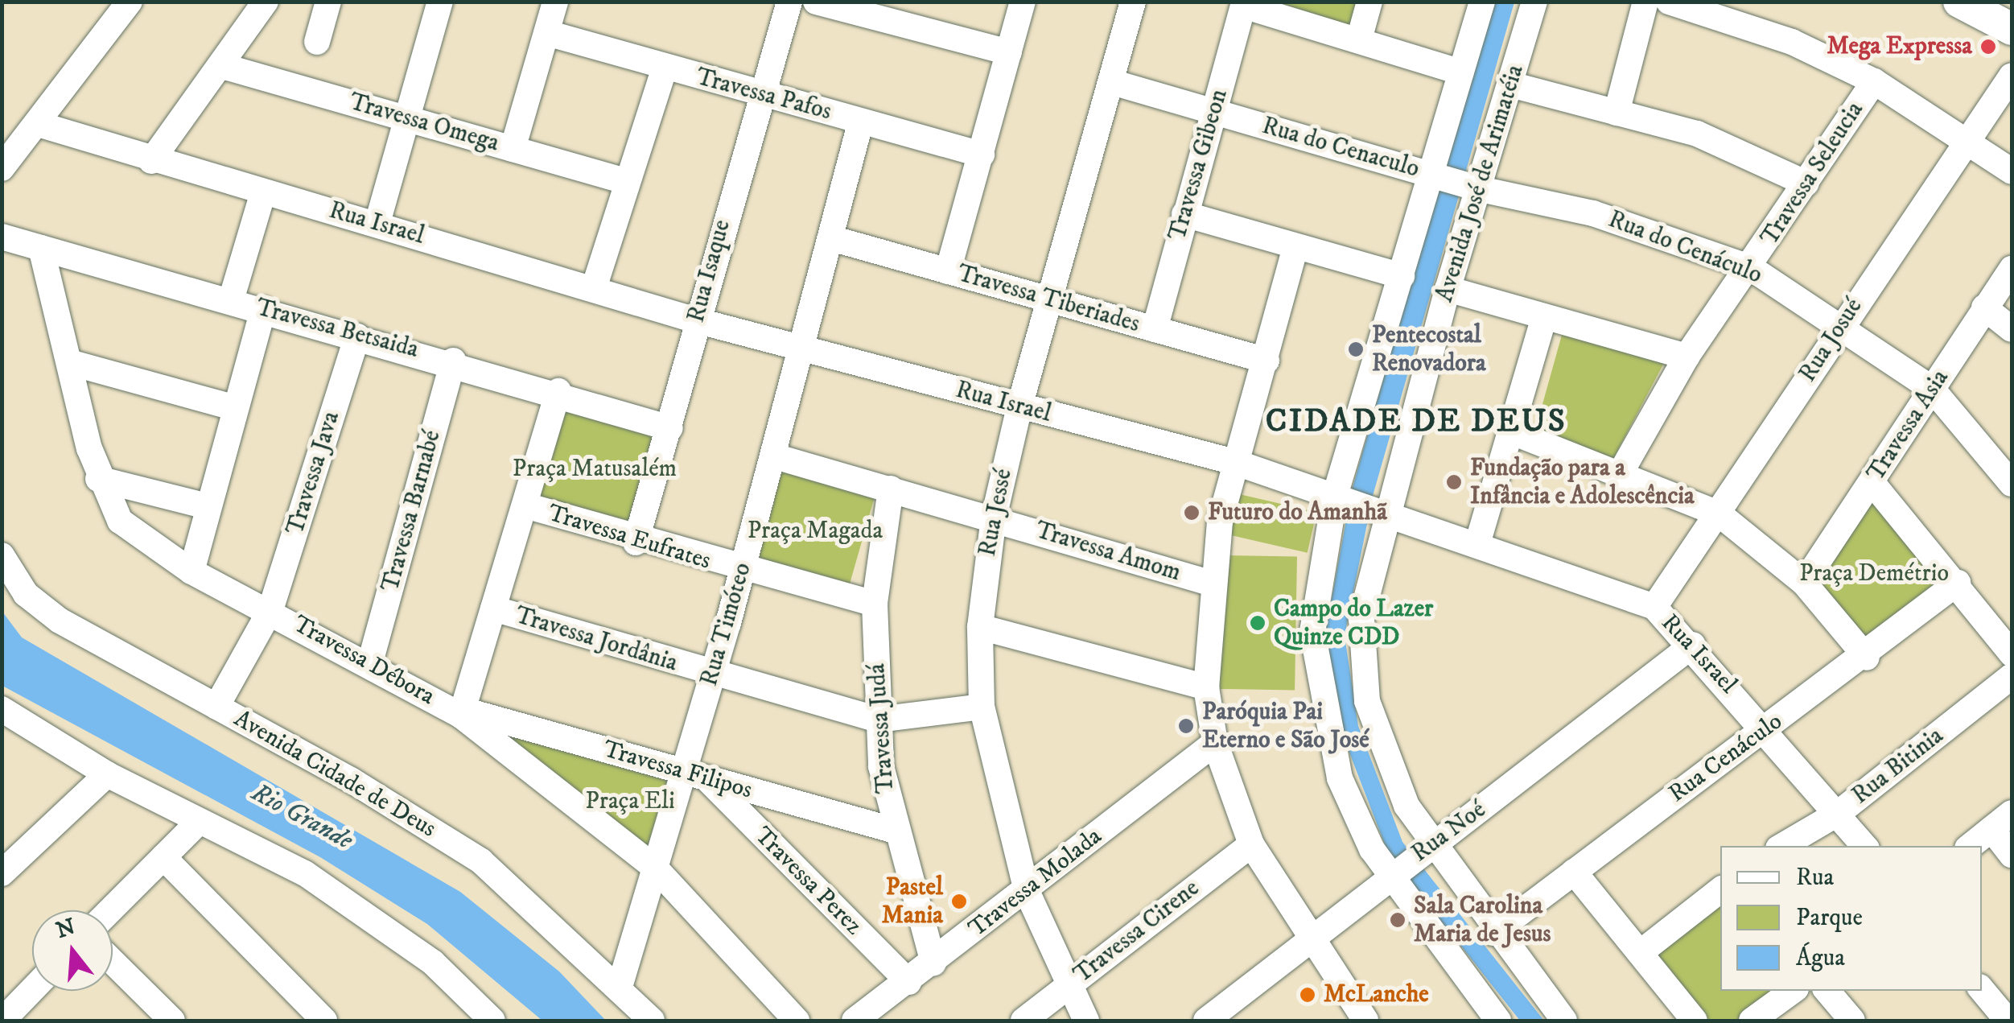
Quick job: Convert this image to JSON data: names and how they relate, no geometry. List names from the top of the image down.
{
  "streets": {
    "street": [
      "Travessa Pafos",
      "Travessa Omega",
      "Rua do Cenaculo",
      "Travessa Gibeon",
      "Travessa Seleucia",
      "Avenida José de Arimatéia",
      "Rua Israel",
      "Rua do Cenáculo",
      "Rua Isaque",
      "Travessa Tiberiades",
      "Travessa Betsaida",
      "Rua Josué",
      "Travessa Asia",
      "Travessa Java",
      "Travessa Barnabé",
      "Rua Jessé",
      "Travessa Eufrates",
      "Travessa Amom",
      "Rua Timóteo",
      "Travessa Jordânia",
      "Travessa Débora",
      "Travessa Judá",
      "Rua Cenáculo",
      "Rua Bitinia",
      "Travessa Filipos",
      "Avenida Cidade de Deus",
      "Rua Noé",
      "Travessa Perez",
      "Travessa Molada",
      "Travessa Cirene"
    ]
  },
  "crossings": [
    ["Travessa Pafos", "Rua Isaque"],
    ["Travessa Pafos", "Rua Timóteo"],
    ["Rua do Cenaculo", "Travessa Gibeon"],
    ["Rua do Cenaculo", "Avenida José de Arimatéia"],
    ["Rua do Cenaculo", "Rua do Cenáculo"],
    ["Rua do Cenaculo", "Rua Jessé"],
    ["Travessa Gibeon", "Travessa Tiberiades"],
    ["Travessa Seleucia", "Rua do Cenáculo"],
    ["Avenida José de Arimatéia", "Rua Israel"],
    ["Avenida José de Arimatéia", "Rua do Cenáculo"],
    ["Avenida José de Arimatéia", "Rua Cenáculo"],
    ["Avenida José de Arimatéia", "Rua Noé"],
    ["Rua Israel", "Rua Isaque"],
    ["Rua Israel", "Rua Josué"],
    ["Rua Israel", "Rua Jessé"],
    ["Rua Israel", "Rua Timóteo"],
    ["Rua Israel", "Rua Cenáculo"],
    ["Rua Israel", "Rua Bitinia"],
    ["Rua Israel", "Rua Noé"],
    ["Rua do Cenáculo", "Rua Josué"],
    ["Rua do Cenáculo", "Travessa Asia"],
    ["Rua Isaque", "Travessa Betsaida"],
    ["Rua Isaque", "Travessa Eufrates"],
    ["Travessa Tiberiades", "Rua Jessé"],
    ["Travessa Tiberiades", "Rua Timóteo"],
    ["Travessa Betsaida", "Travessa Java"],
    ["Travessa Betsaida", "Travessa Barnabé"],
    ["Travessa Betsaida", "Travessa Débora"],
    ["Travessa Java", "Travessa Débora"],
    ["Travessa Java", "Avenida Cidade de Deus"],
    ["Travessa Barnabé", "Travessa Débora"],
    ["Rua Jessé", "Travessa Amom"],
    ["Rua Jessé", "Travessa Jordânia"],
    ["Rua Jessé", "Travessa Molada"],
    ["Rua Jessé", "Travessa Cirene"],
    ["Travessa Eufrates", "Rua Timóteo"],
    ["Travessa Eufrates", "Travessa Judá"],
    ["Travessa Amom", "Rua Timóteo"],
    ["Travessa Amom", "Travessa Judá"],
    ["Rua Timóteo", "Travessa Jordânia"],
    ["Rua Timóteo", "Travessa Débora"],
    ["Rua Timóteo", "Travessa Filipos"],
    ["Rua Timóteo", "Avenida Cidade de Deus"],
    ["Rua Timóteo", "Travessa Perez"],
    ["Travessa Jordânia", "Travessa Judá"],
    ["Travessa Débora", "Travessa Filipos"],
    ["Travessa Judá", "Travessa Filipos"],
    ["Travessa Judá", "Travessa Molada"],
    ["Travessa Filipos", "Travessa Perez"],
    ["Travessa Perez", "Travessa Molada"]
  ],
  "districts": ["CIDADE DE DEUS"],
  "water": ["Rio Grande"],
  "parks": [
    "Praça Matusalém",
    "Praça Magada",
    "Praça Demétrio",
    "Praça Eli"
  ],
  "places": [
    "Mega Expressa",
    "Pentecostal Renovadora",
    "Fundação para a Infância e Adolescência",
    "Futuro do Amanhã",
    "Campo do Lazer Quinze CDD",
    "Paróquia Pai Eterno e São José",
    "Pastel Mania",
    "Sala Carolina Maria de Jesus",
    "McLanche"
  ],
  "legend": ["Rua", "Parque", "Água"],
  "north": "top"
}
